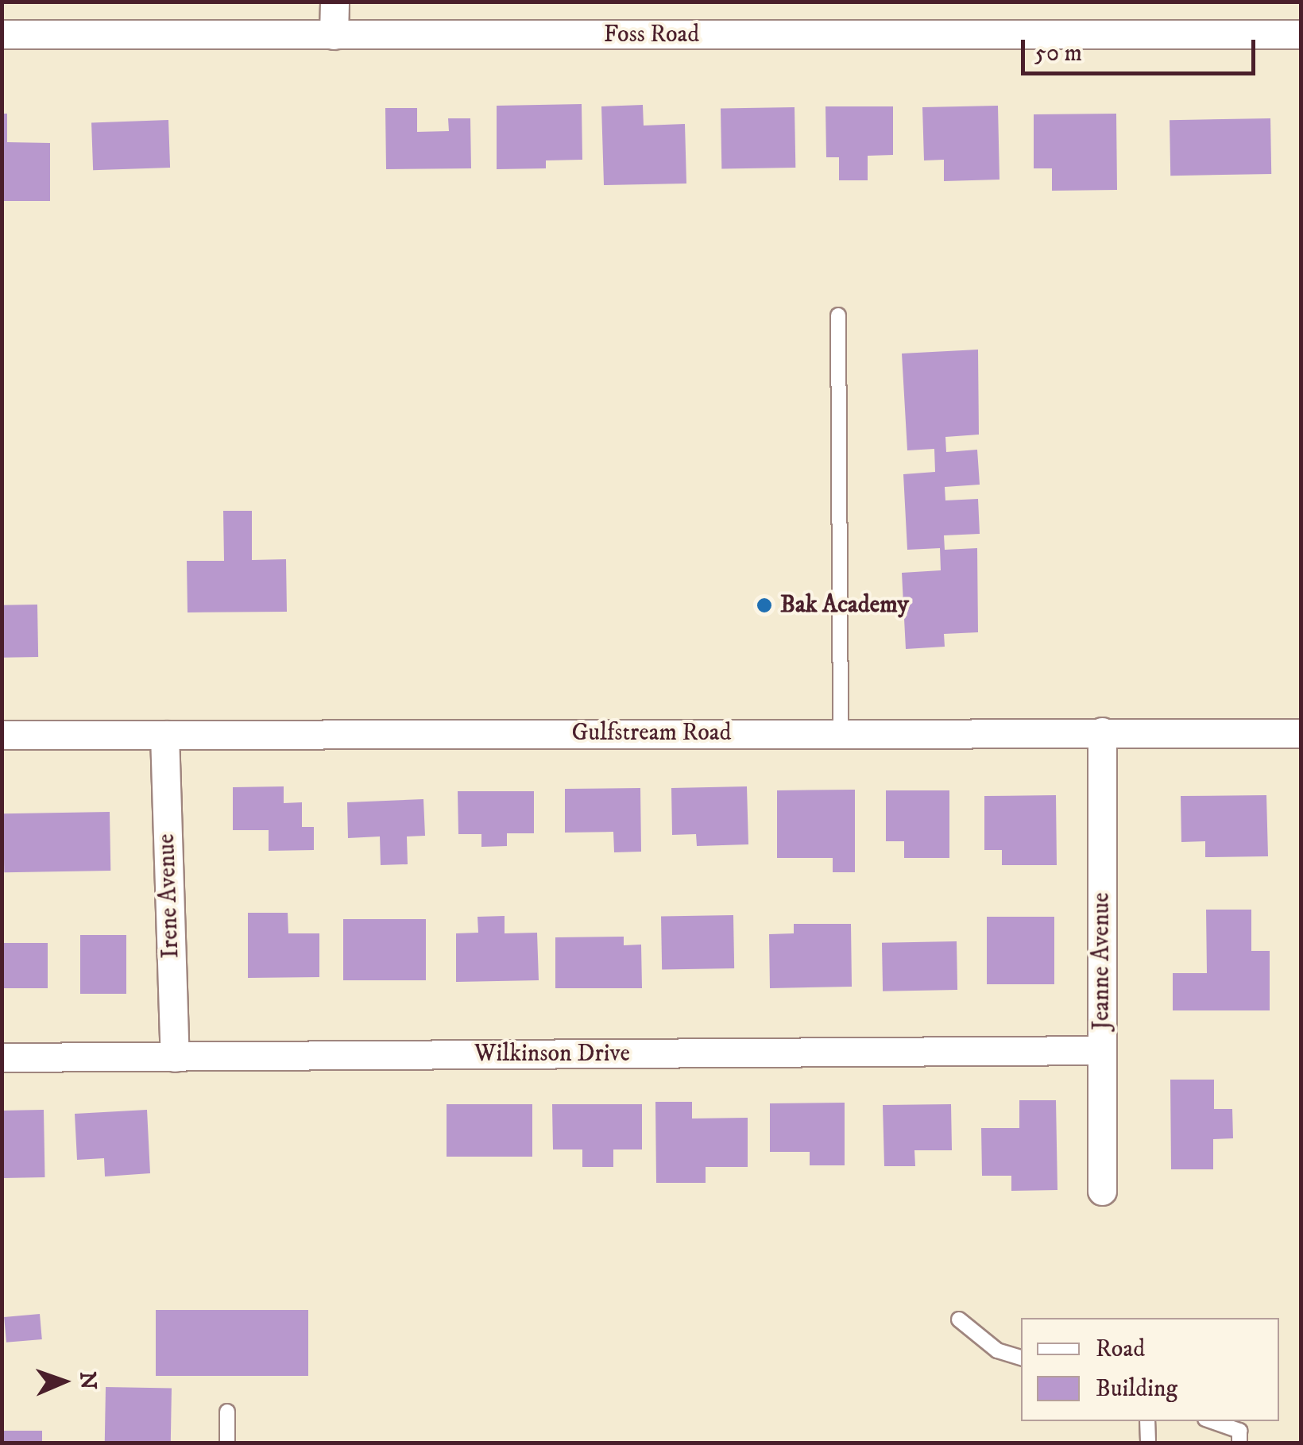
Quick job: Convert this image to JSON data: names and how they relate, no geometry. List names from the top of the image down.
{
  "streets": {
    "street": [
      "Foss Road",
      "Gulfstream Road",
      "Irene Avenue",
      "Jeanne Avenue",
      "Wilkinson Drive"
    ]
  },
  "crossings": [
    ["Gulfstream Road", "Irene Avenue"],
    ["Gulfstream Road", "Jeanne Avenue"],
    ["Irene Avenue", "Wilkinson Drive"],
    ["Jeanne Avenue", "Wilkinson Drive"]
  ],
  "places": ["Bak Academy"],
  "legend": ["Road", "Building"],
  "scale_bar": "50 m",
  "north": "right"
}
